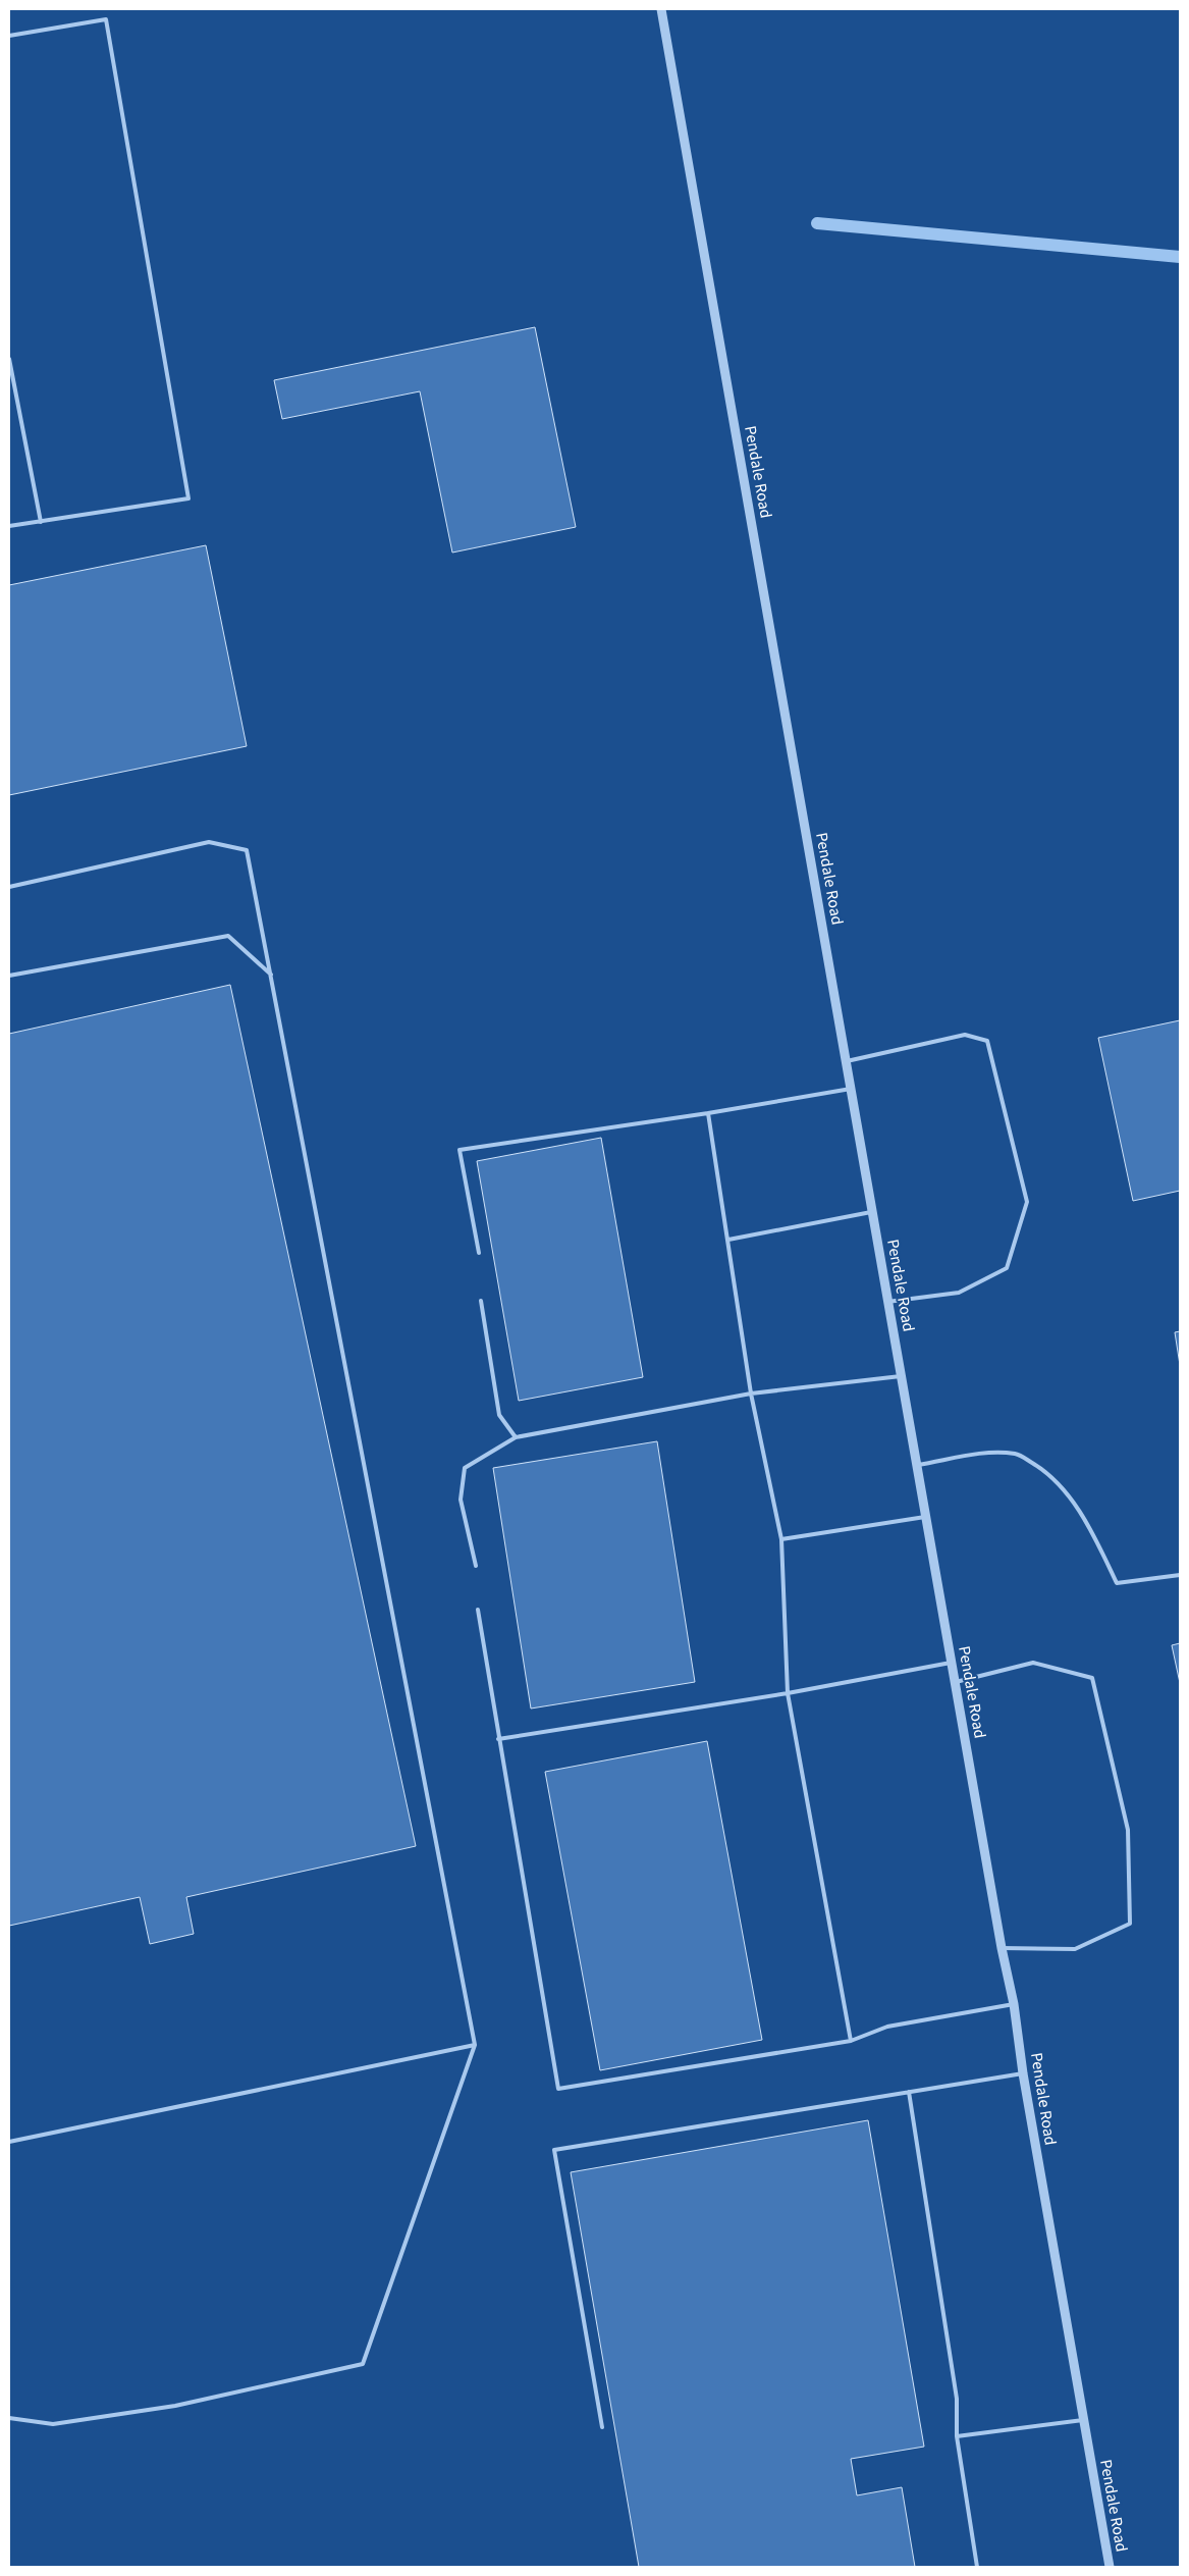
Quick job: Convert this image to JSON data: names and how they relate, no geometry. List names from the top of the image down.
{
  "streets": {
    "street": ["Pendale Road"]
  }
}
